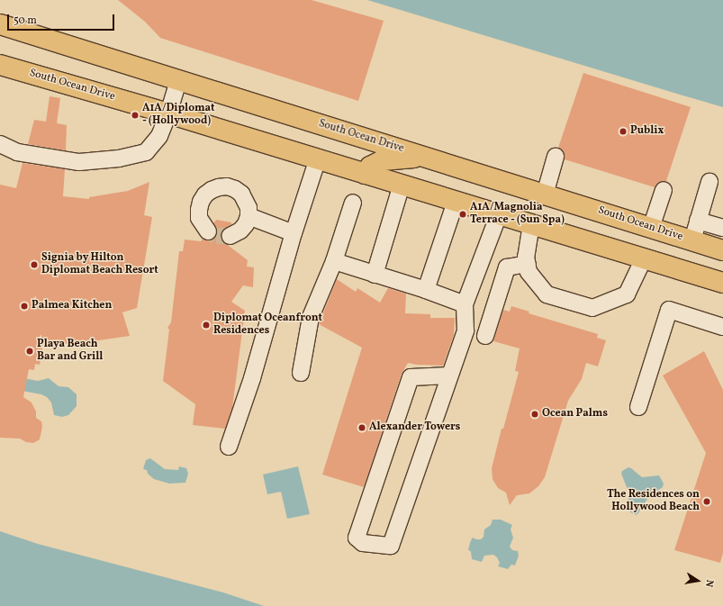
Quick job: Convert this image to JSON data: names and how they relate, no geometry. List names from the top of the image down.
{
  "streets": {
    "main road": ["South Ocean Drive"]
  },
  "places": [
    "A1A/Diplomat - (Hollywood)",
    "Publix",
    "A1A/Magnolia Terrace - (Sun Spa)",
    "Signia by Hilton Diplomat Beach Resort",
    "Palmea Kitchen",
    "Diplomat Oceanfront Residences",
    "Playa Beach Bar and Grill",
    "Ocean Palms",
    "Alexander Towers",
    "The Residences on Hollywood Beach"
  ],
  "scale_bar": "50 m",
  "north": "right"
}
